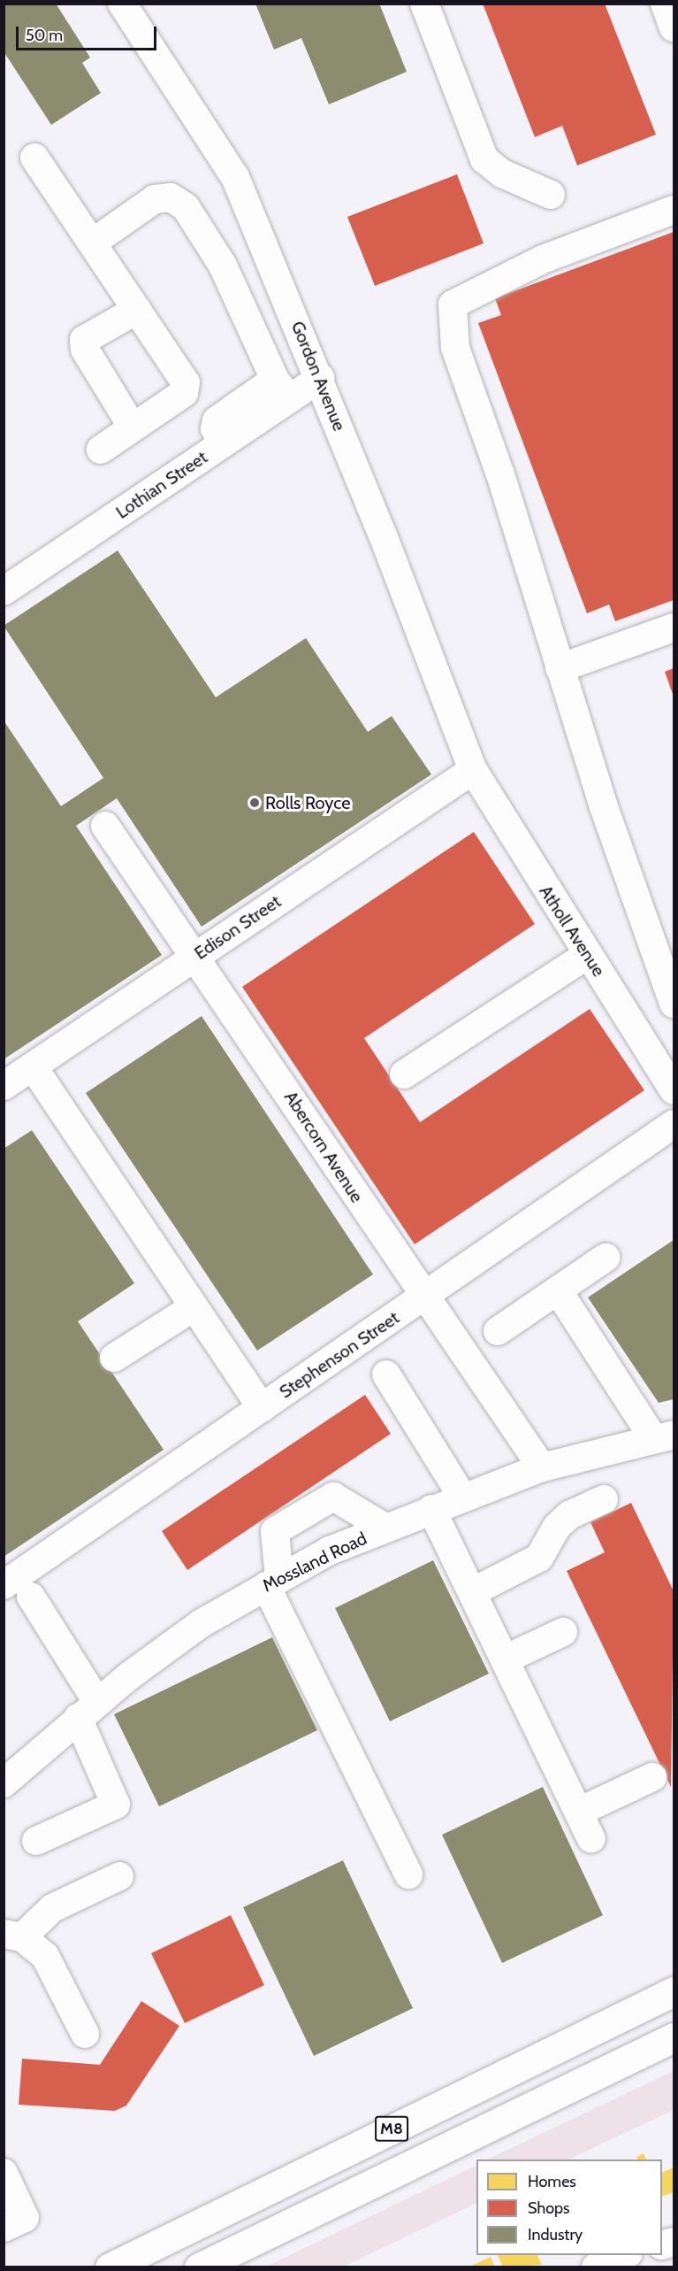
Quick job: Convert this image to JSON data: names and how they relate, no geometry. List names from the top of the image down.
{
  "streets": {
    "highway": ["M8"],
    "street": [
      "Gordon Avenue",
      "Lothian Street",
      "Edison Street",
      "Atholl Avenue",
      "Abercorn Avenue",
      "Stephenson Street",
      "Mossland Road"
    ]
  },
  "crossings": [
    ["Gordon Avenue", "Lothian Street"],
    ["Gordon Avenue", "Edison Street"],
    ["Gordon Avenue", "Atholl Avenue"],
    ["Edison Street", "Atholl Avenue"],
    ["Edison Street", "Abercorn Avenue"],
    ["Abercorn Avenue", "Stephenson Street"],
    ["Abercorn Avenue", "Mossland Road"]
  ],
  "places": ["Rolls Royce"],
  "legend": ["Homes", "Shops", "Industry"],
  "scale_bar": "50 m"
}
